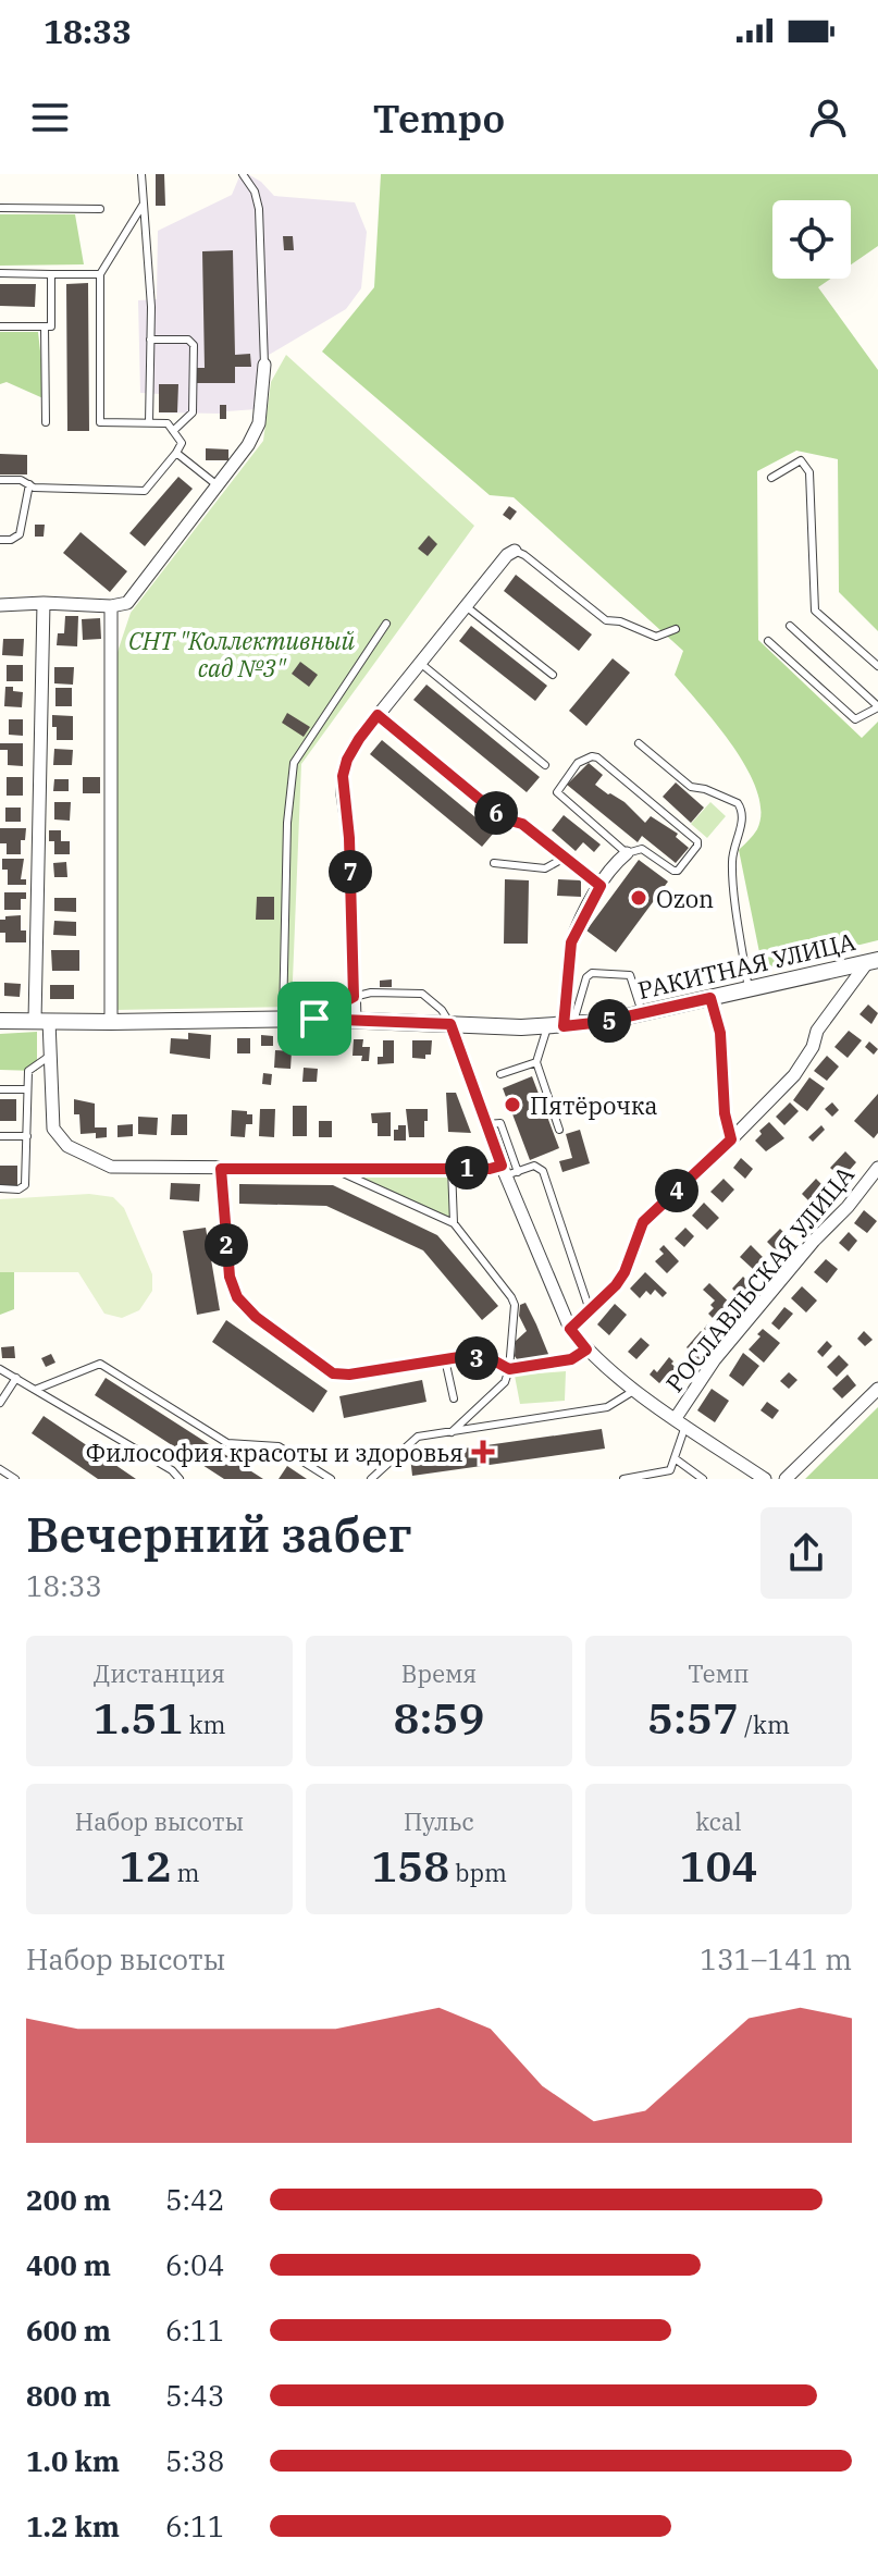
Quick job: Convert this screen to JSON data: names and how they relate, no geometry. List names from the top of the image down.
{
  "streets": {
    "street": ["РАКИТНАЯ УЛИЦА", "РОСЛАВЛЬСКАЯ УЛИЦА"]
  },
  "parks": ["СНТ \"Коллективный сад №3\""],
  "places": {
    "other": ["Ozon", "Пятёрочка"],
    "health": ["Философия красоты и здоровья"]
  },
  "page": {
    "status": "18:33",
    "header": "Tempo",
    "pins": [
      "6",
      "7",
      "5",
      "1",
      "4",
      "2",
      "3"
    ],
    "heading": ["Вечерний забег", "18:33"],
    "stats": [
      ["Дистанция", "1.51 km"],
      ["Время", "8:59"],
      ["Темп", "5:57 /km"],
      ["Набор высоты", "12 m"],
      ["Пульс", "158 bpm"],
      ["kcal", "104"]
    ],
    "chart": ["Набор высоты", "131–141 m"],
    "list": [
      {
        "name": "200 m",
        "note": "5:42"
      },
      {
        "name": "400 m",
        "note": "6:04"
      },
      {
        "name": "600 m",
        "note": "6:11"
      },
      {
        "name": "800 m",
        "note": "5:43"
      },
      {
        "name": "1.0 km",
        "note": "5:38"
      },
      {
        "name": "1.2 km",
        "note": "6:11"
      }
    ]
  }
}
